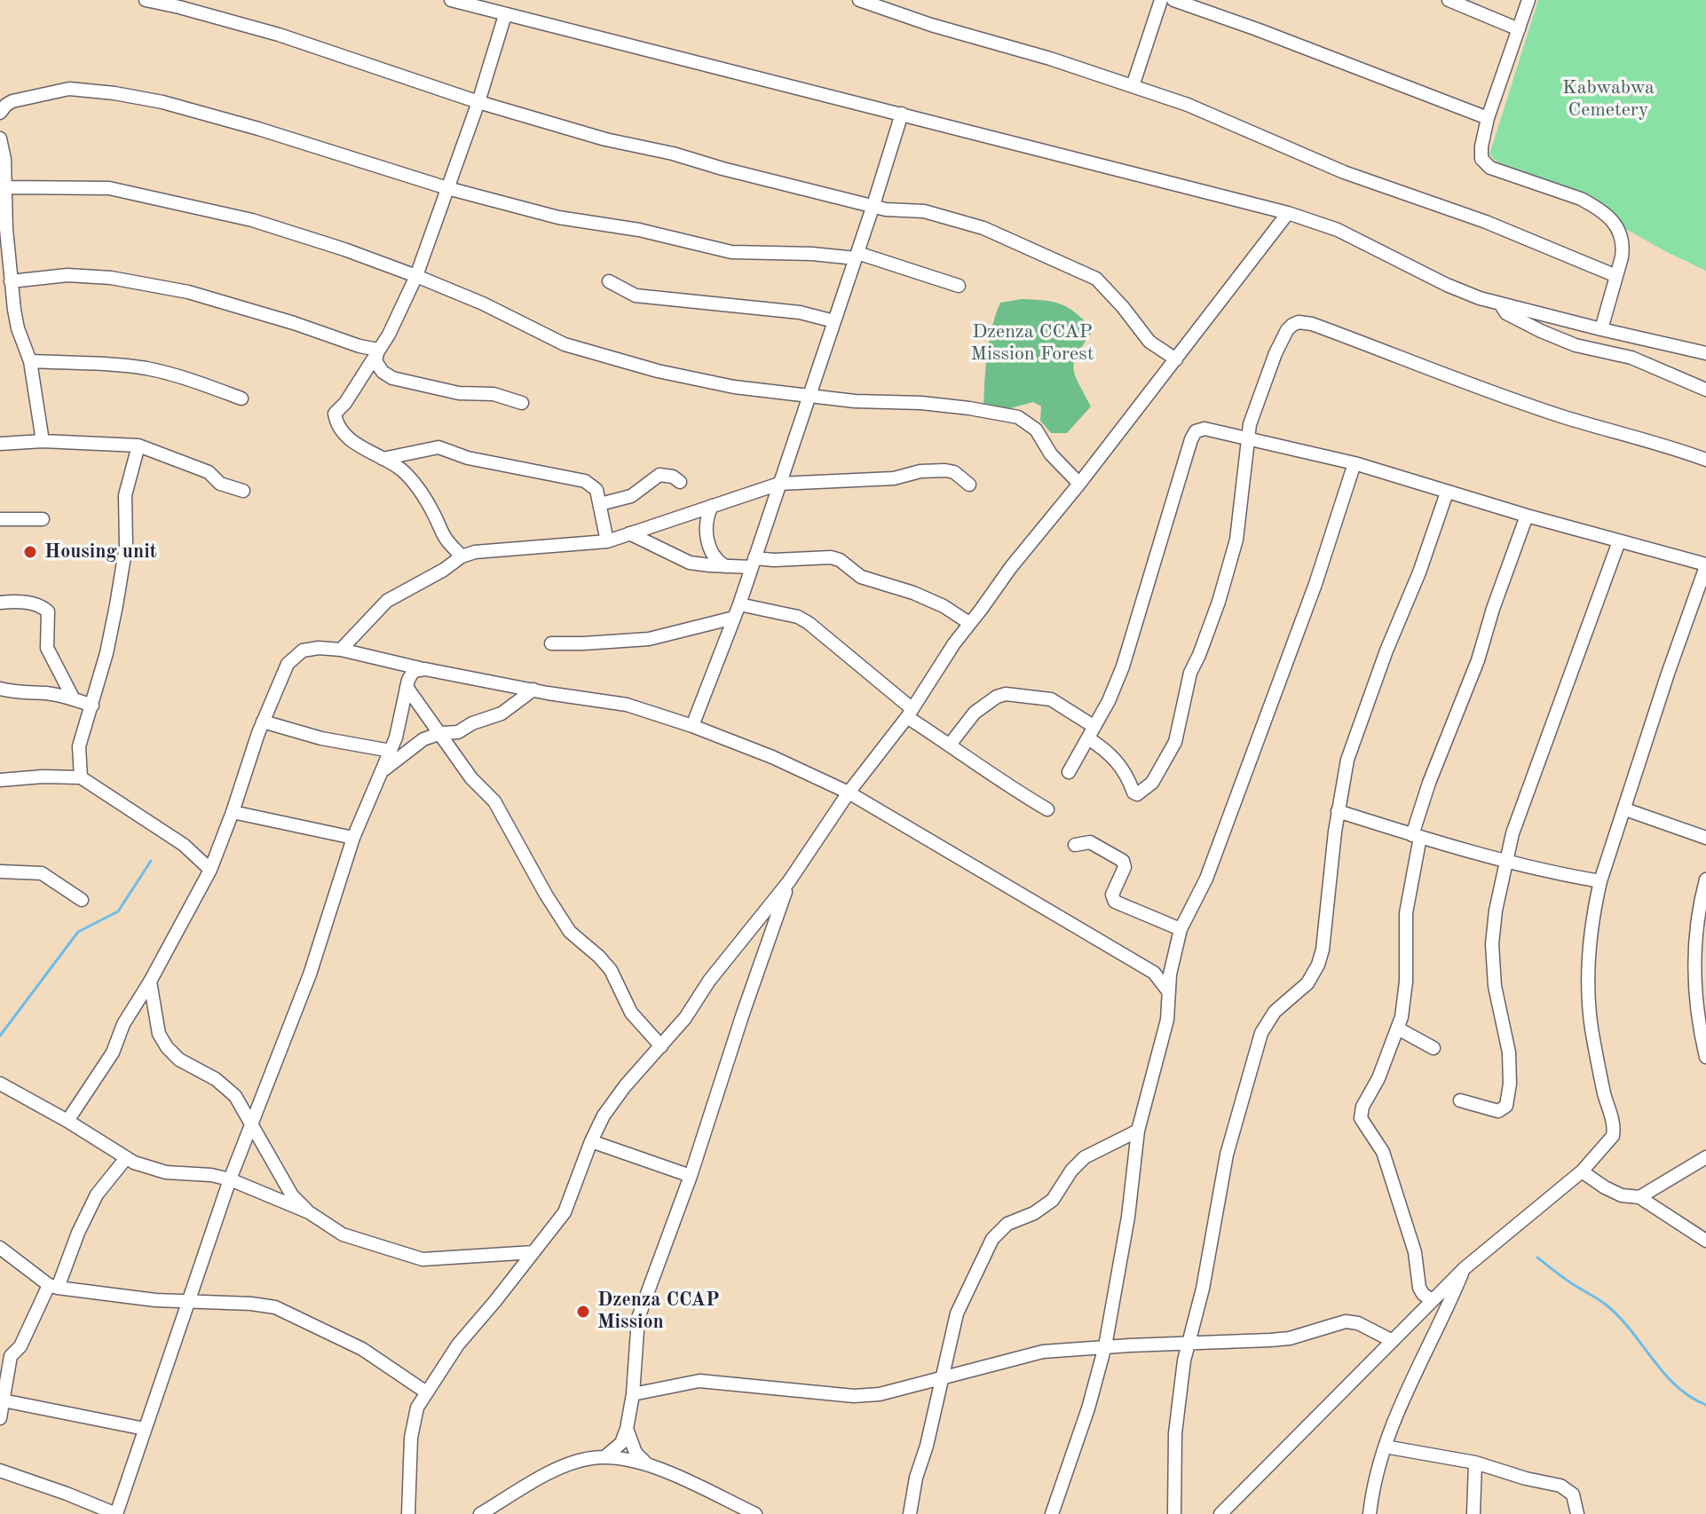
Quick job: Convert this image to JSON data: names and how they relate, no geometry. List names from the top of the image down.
{
  "parks": ["Kabwabwa Cemetery", "Dzenza CCAP Mission Forest"],
  "places": ["Housing unit", "Dzenza CCAP Mission"]
}
